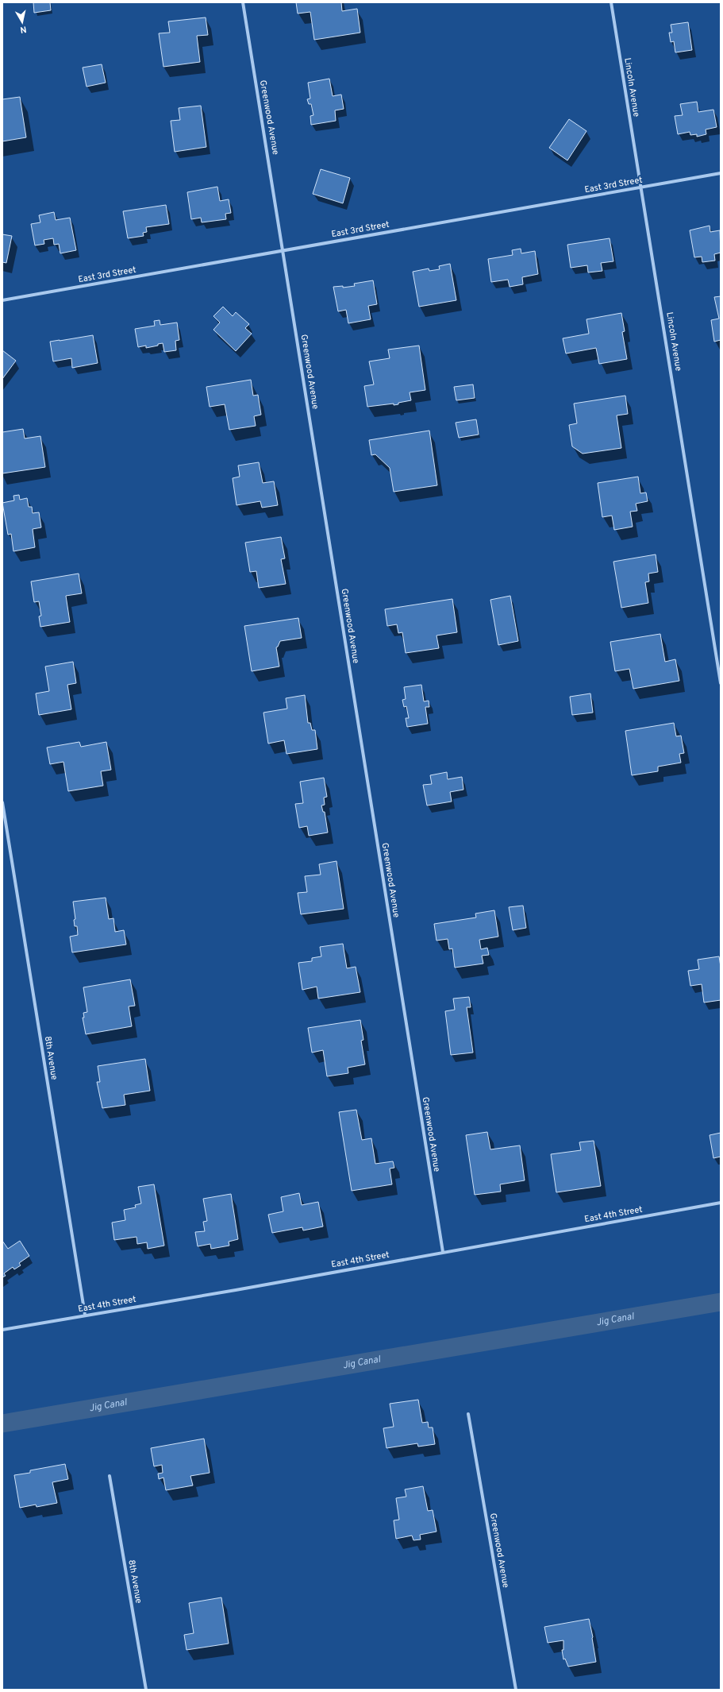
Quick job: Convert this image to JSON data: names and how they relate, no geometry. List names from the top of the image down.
{
  "streets": {
    "street": [
      "Lincoln Avenue",
      "Greenwood Avenue",
      "East 3rd Street",
      "8th Avenue",
      "East 4th Street"
    ]
  },
  "crossings": [
    ["Lincoln Avenue", "East 3rd Street"],
    ["Greenwood Avenue", "East 3rd Street"],
    ["Greenwood Avenue", "East 4th Street"],
    ["8th Avenue", "East 4th Street"]
  ],
  "water": ["Jig Canal"],
  "north": "bottom"
}
